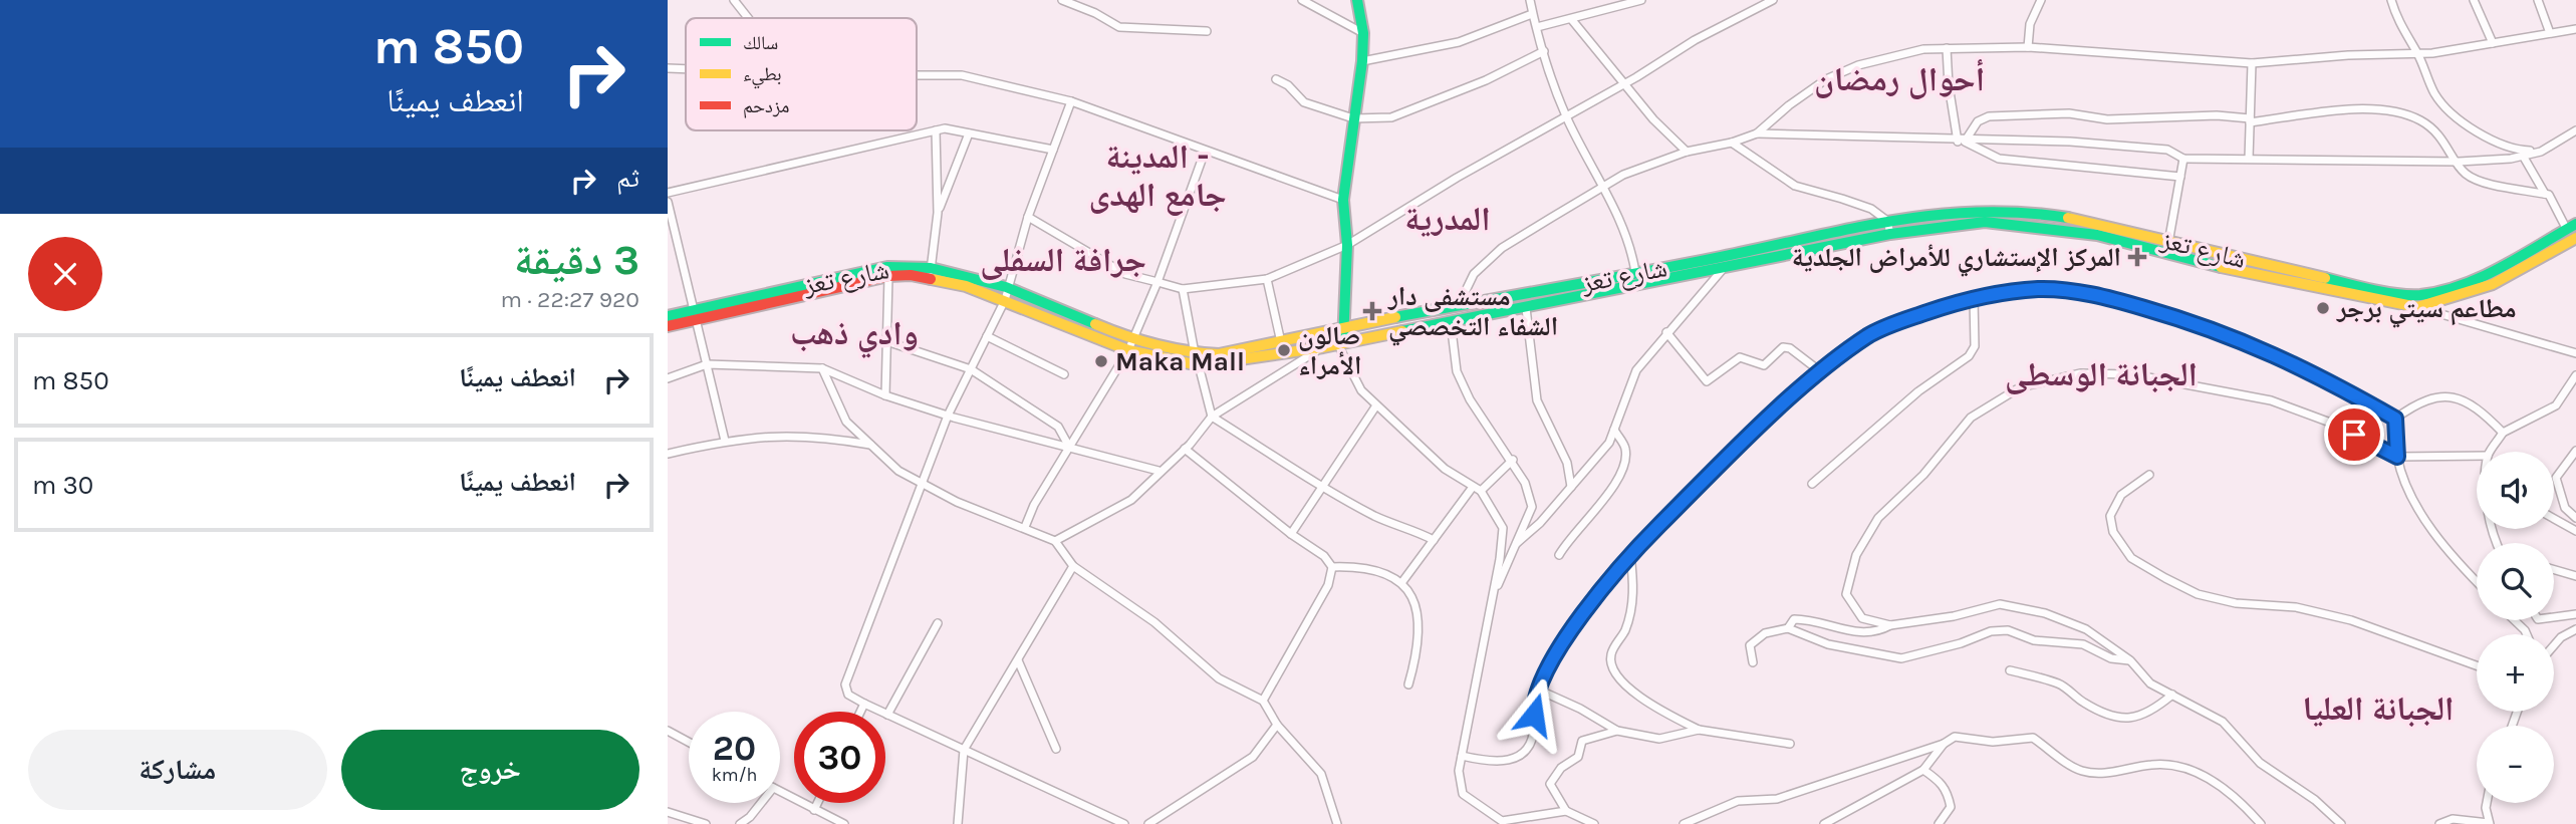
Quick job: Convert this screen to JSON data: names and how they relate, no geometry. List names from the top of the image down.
{
  "streets": {
    "main road": ["شارع تعز"]
  },
  "districts": [
    "أحوال رمضان",
    "المدينة - جامع الهدى",
    "المدرية",
    "جرافة السفلى",
    "وادي ذهب",
    "الجبانة الوسطى",
    "الجبانة العليا"
  ],
  "places": {
    "health": ["المركز الإستشاري للأمراض الجلدية", "مستشفى دار الشفاء التخصصي"],
    "other": ["مطاعم سيتي برجر", "صالون الأمراء", "Maka Mall"]
  },
  "legend": ["سالك", "بطيء", "مزدحم"],
  "page": {
    "turn": ["850 m", "انعطف يمينًا"],
    "then": "ثم",
    "heading": ["3 دقيقة", "920 m · 22:27"],
    "list": [
      {
        "name": "انعطف يمينًا",
        "value": "850 m"
      },
      {
        "name": "انعطف يمينًا",
        "value": "30 m"
      }
    ],
    "map_buttons": ["+", "−"],
    "speed": "20 km/h",
    "limit": "30",
    "buttons": ["خروج", "مشاركة"]
  }
}
